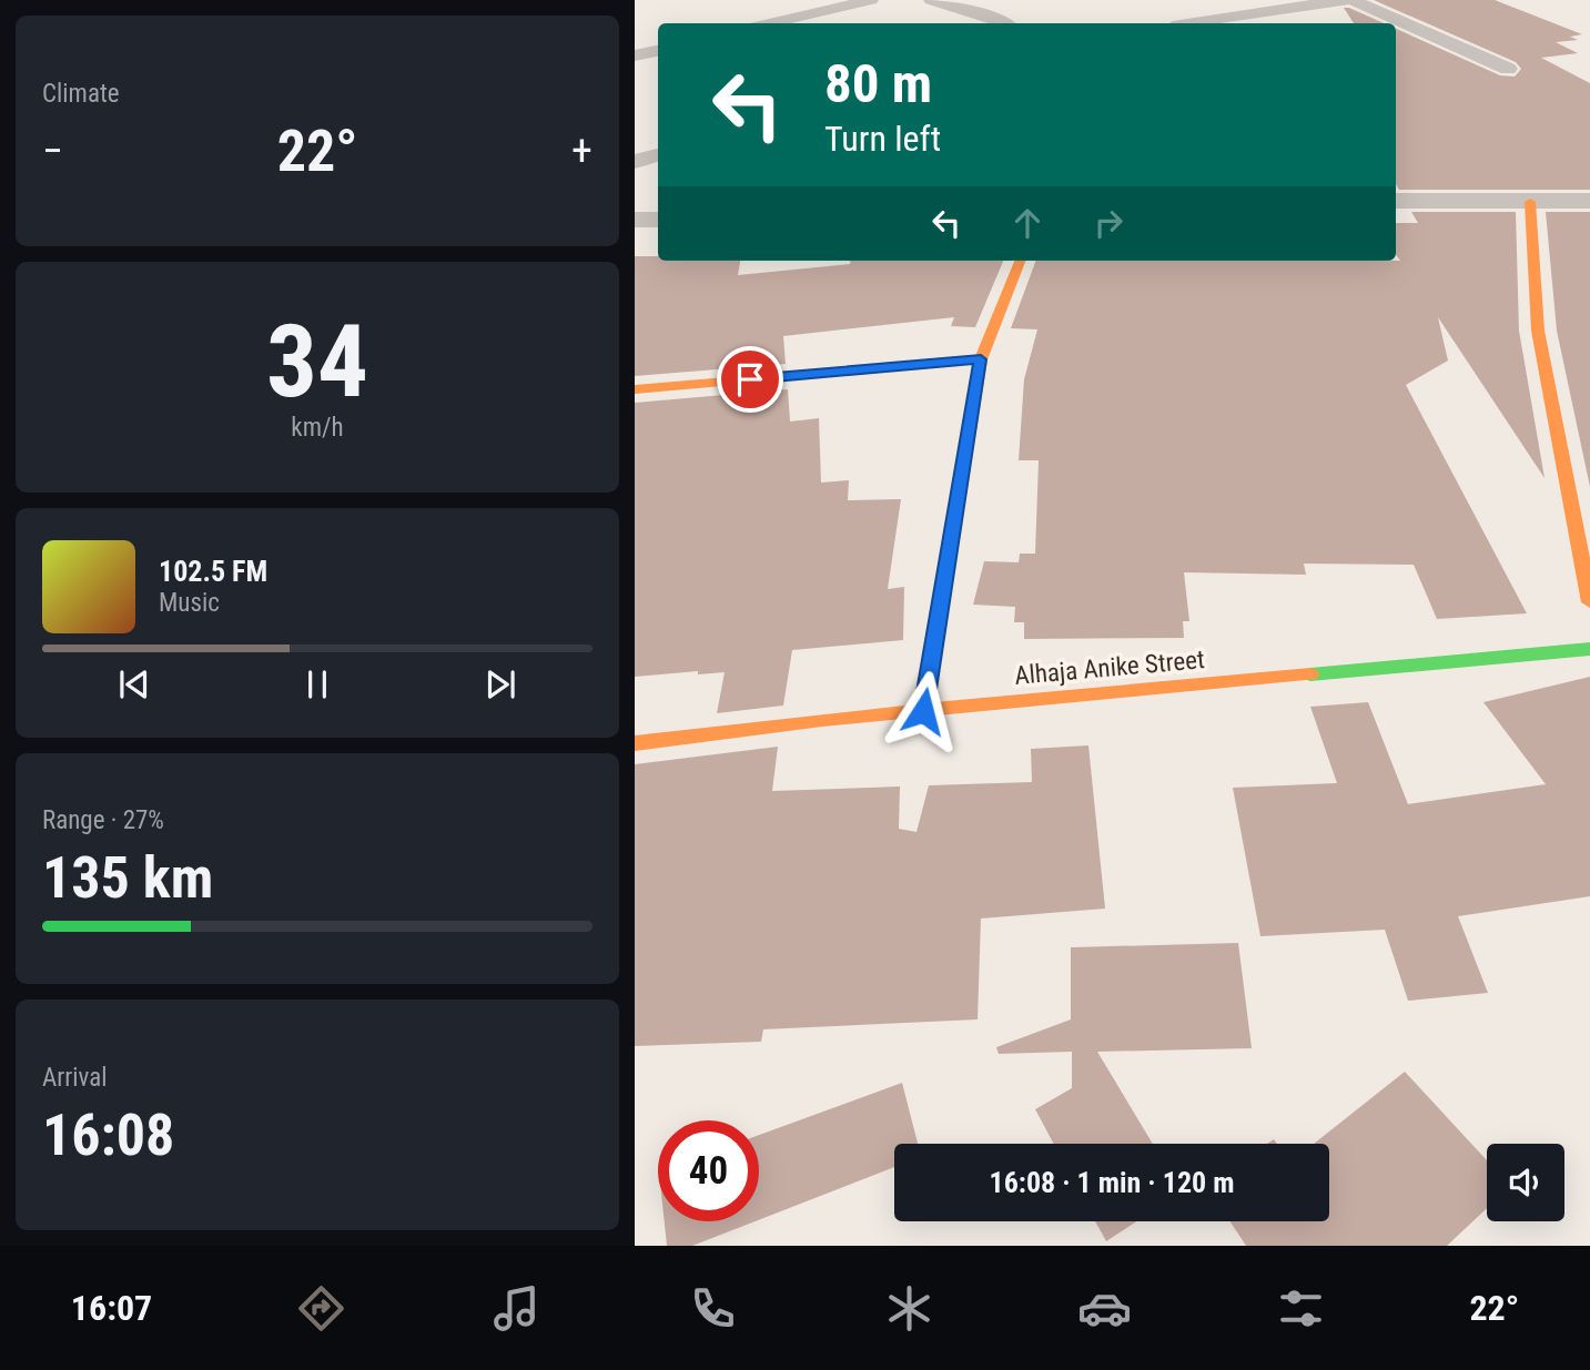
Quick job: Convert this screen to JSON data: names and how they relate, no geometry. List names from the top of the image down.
{
  "streets": {
    "street": ["Alhaja Anike Street"]
  },
  "page": {
    "tile": [
      "Climate",
      ["34", "km/h"],
      ["Range · 27%", "135 km"],
      ["Arrival", "16:08"]
    ],
    "turn": ["80 m", "Turn left"],
    "heat": ["−", "22°", "+"],
    "song": ["102.5 FM", "Music"],
    "limit": "40",
    "trip": "16:08 · 1 min · 120 m",
    "tabs": ["16:07", "22°"]
  }
}
